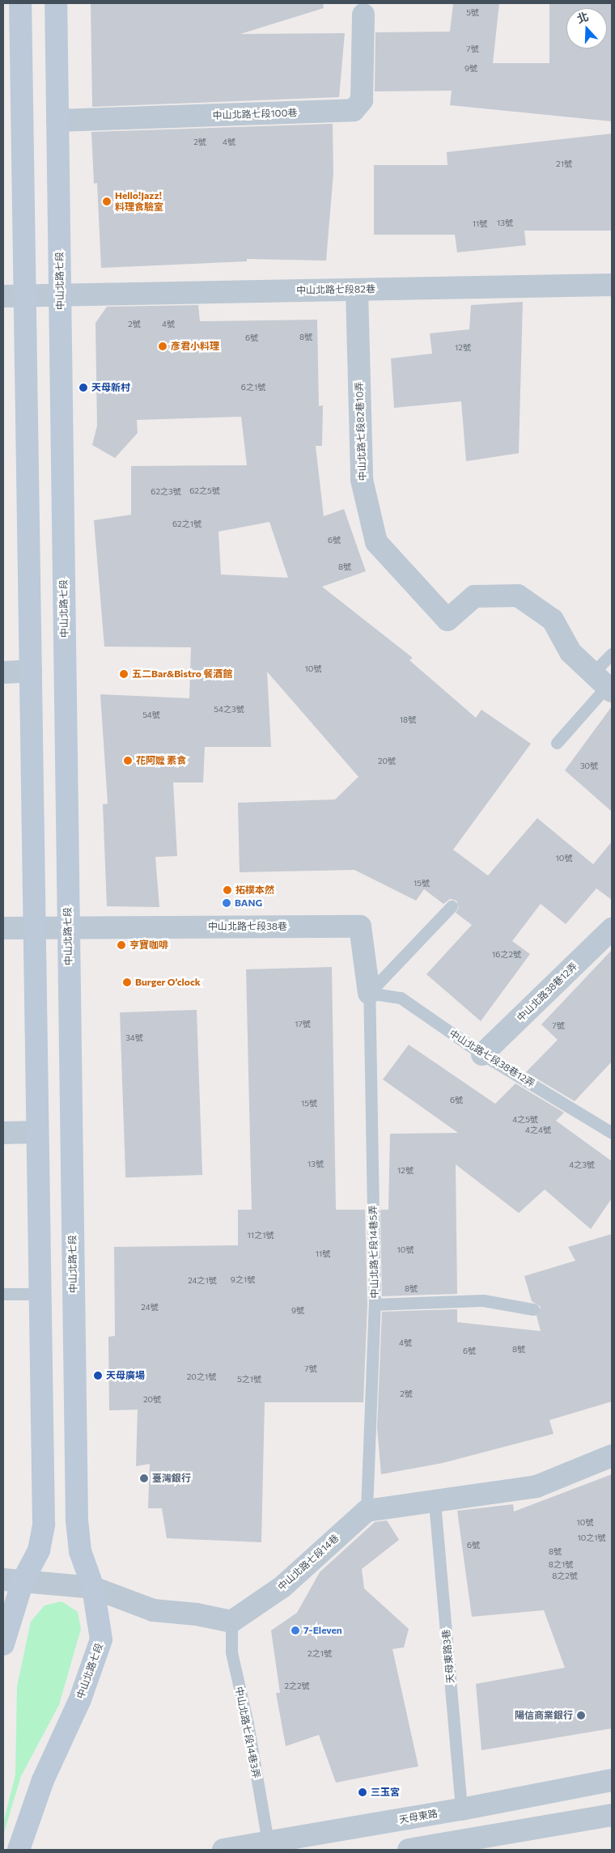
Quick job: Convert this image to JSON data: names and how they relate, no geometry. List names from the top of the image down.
{
  "streets": {
    "main road": ["中山北路七段"],
    "street": [
      "中山北路七段100巷",
      "中山北路七段82巷",
      "中山北路七段82巷10弄",
      "中山北路七段38巷",
      "中山北路38巷12弄",
      "中山北路七段14巷",
      "天母東路"
    ],
    "lane": [
      "中山北路七段38巷12弄",
      "中山北路七段14巷5弄",
      "天母東路3巷",
      "中山北路七段14巷3弄"
    ]
  },
  "crossings": [
    ["中山北路七段100巷", "中山北路七段"],
    ["中山北路七段", "中山北路七段82巷"],
    ["中山北路七段", "中山北路七段38巷"],
    ["中山北路七段82巷", "中山北路七段82巷10弄"],
    ["中山北路七段38巷", "中山北路七段38巷12弄"],
    ["中山北路七段38巷", "中山北路七段14巷5弄"],
    ["中山北路38巷12弄", "中山北路七段38巷12弄"],
    ["中山北路七段38巷12弄", "中山北路七段14巷5弄"],
    ["中山北路七段14巷5弄", "中山北路七段14巷"],
    ["中山北路七段14巷", "中山北路七段14巷3弄"],
    ["天母東路3巷", "天母東路"],
    ["中山北路七段14巷3弄", "天母東路"]
  ],
  "places": [
    "Hello!Jazz! 料理食驗室",
    "彥君小料理",
    "天母新村",
    "五二Bar&Bistro 餐酒館",
    "花阿嬤 素食",
    "拓樸本然",
    "BANG",
    "亨寶咖啡",
    "Burger O’clock",
    "天母廣場",
    "臺灣銀行",
    "7-Eleven",
    "陽信商業銀行",
    "三玉宮"
  ],
  "house_numbers": [
    "5號",
    "7號",
    "9號",
    "2號",
    "4號",
    "21號",
    "13號",
    "11號",
    "2號",
    "4號",
    "8號",
    "6號",
    "12號",
    "6之1號",
    "62之5號",
    "62之3號",
    "62之1號",
    "6號",
    "8號",
    "10號",
    "54之3號",
    "54號",
    "18號",
    "20號",
    "30號",
    "10號",
    "15號",
    "16之2號",
    "17號",
    "7號",
    "34號",
    "6號",
    "15號",
    "4之5號",
    "4之4號",
    "13號",
    "4之3號",
    "12號",
    "11之1號",
    "10號",
    "11號",
    "9之1號",
    "24之1號",
    "8號",
    "24號",
    "9號",
    "4號",
    "8號",
    "6號",
    "7號",
    "20之1號",
    "5之1號",
    "2號",
    "20號",
    "10號",
    "10之1號",
    "6號",
    "8號",
    "8之1號",
    "8之2號",
    "2之1號",
    "2之2號"
  ],
  "north": "top"
}
